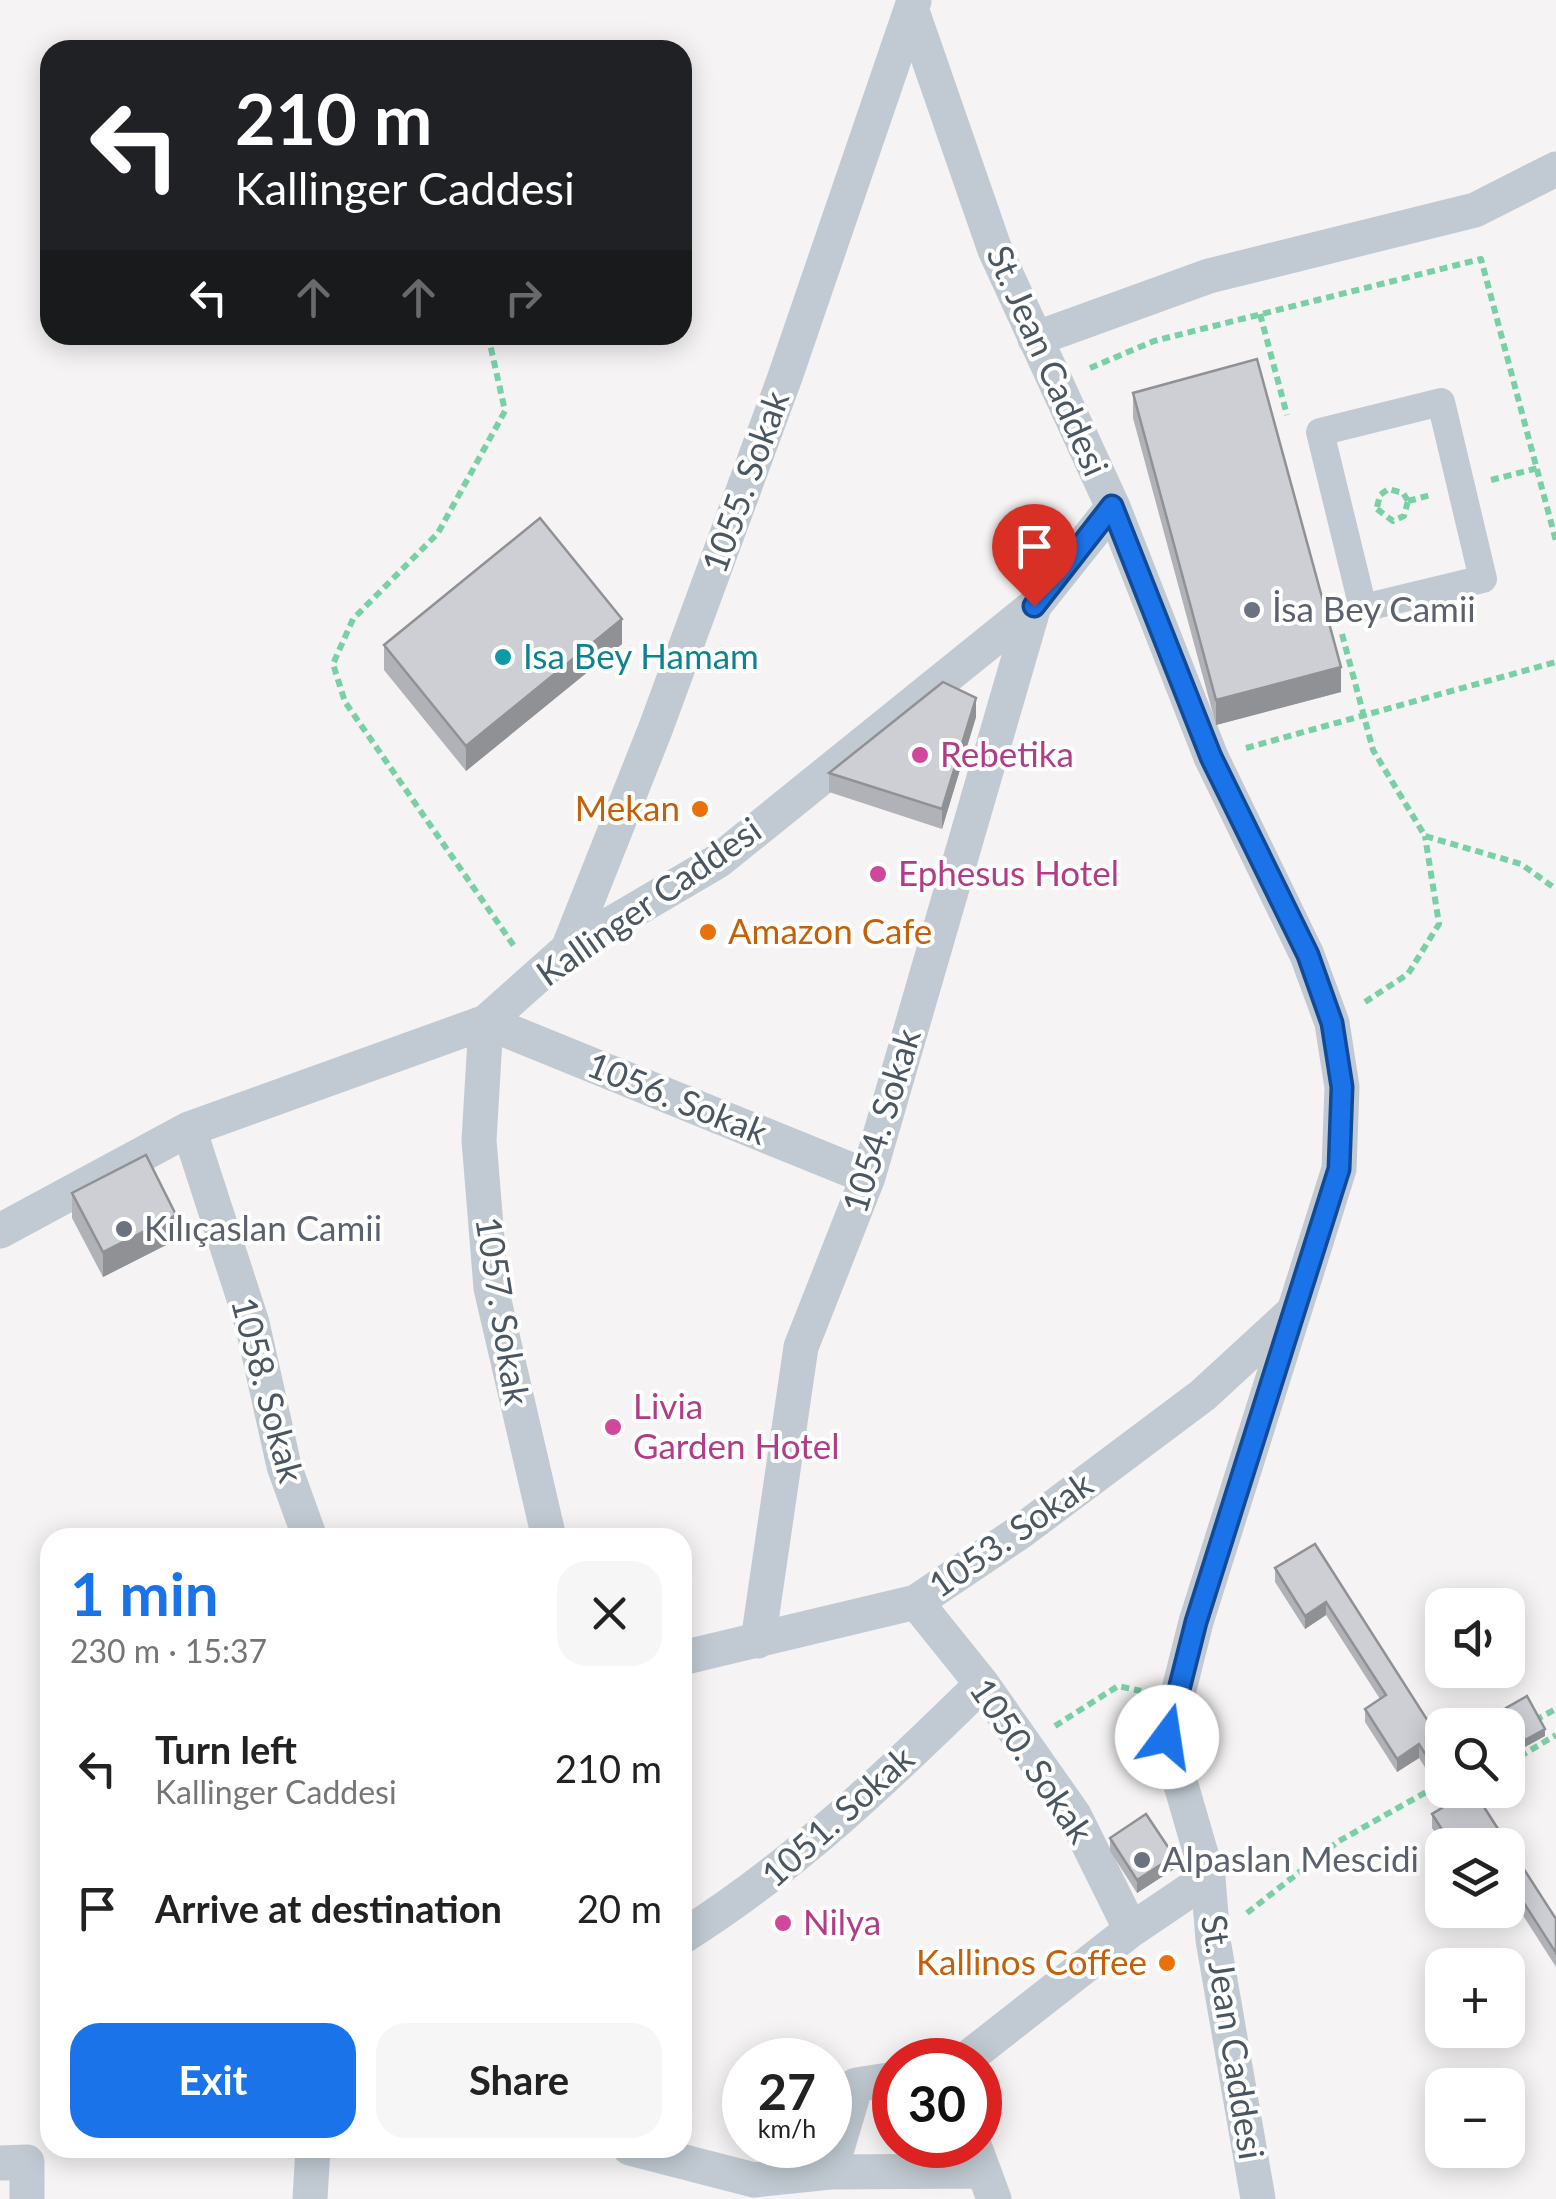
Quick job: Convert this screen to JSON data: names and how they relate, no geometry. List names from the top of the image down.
{
  "streets": {
    "street": [
      "St. Jean Caddesi",
      "1055. Sokak",
      "Kallinger Caddesi",
      "1056. Sokak",
      "1054. Sokak",
      "1057. Sokak",
      "1058. Sokak",
      "1053. Sokak",
      "1050. Sokak",
      "1051. Sokak"
    ]
  },
  "crossings": [
    ["St. Jean Caddesi", "1055. Sokak"],
    ["St. Jean Caddesi", "Kallinger Caddesi"],
    ["St. Jean Caddesi", "1053. Sokak"],
    ["1055. Sokak", "Kallinger Caddesi"],
    ["Kallinger Caddesi", "1056. Sokak"],
    ["Kallinger Caddesi", "1054. Sokak"],
    ["Kallinger Caddesi", "1057. Sokak"],
    ["Kallinger Caddesi", "1058. Sokak"],
    ["1056. Sokak", "1054. Sokak"],
    ["1056. Sokak", "1057. Sokak"],
    ["1054. Sokak", "1053. Sokak"],
    ["1053. Sokak", "1050. Sokak"],
    ["1050. Sokak", "1051. Sokak"]
  ],
  "places": [
    "İsa Bey Camii",
    "Isa Bey Hamam",
    "Rebetika",
    "Mekan",
    "Ephesus Hotel",
    "Amazon Cafe",
    "Kılıçaslan Camii",
    "Livia Garden Hotel",
    "Alpaslan Mescidi",
    "Nilya",
    "Kallinos Coffee"
  ],
  "page": {
    "turn": ["210 m", "Kallinger Caddesi"],
    "heading": ["1 min", "230 m · 15:37"],
    "map_buttons": ["+", "−"],
    "list": [
      {
        "name": "Turn left",
        "note": "Kallinger Caddesi",
        "value": "210 m"
      },
      {
        "name": "Arrive at destination",
        "value": "20 m"
      }
    ],
    "buttons": ["Exit", "Share"],
    "speed": "27 km/h",
    "limit": "30"
  }
}
